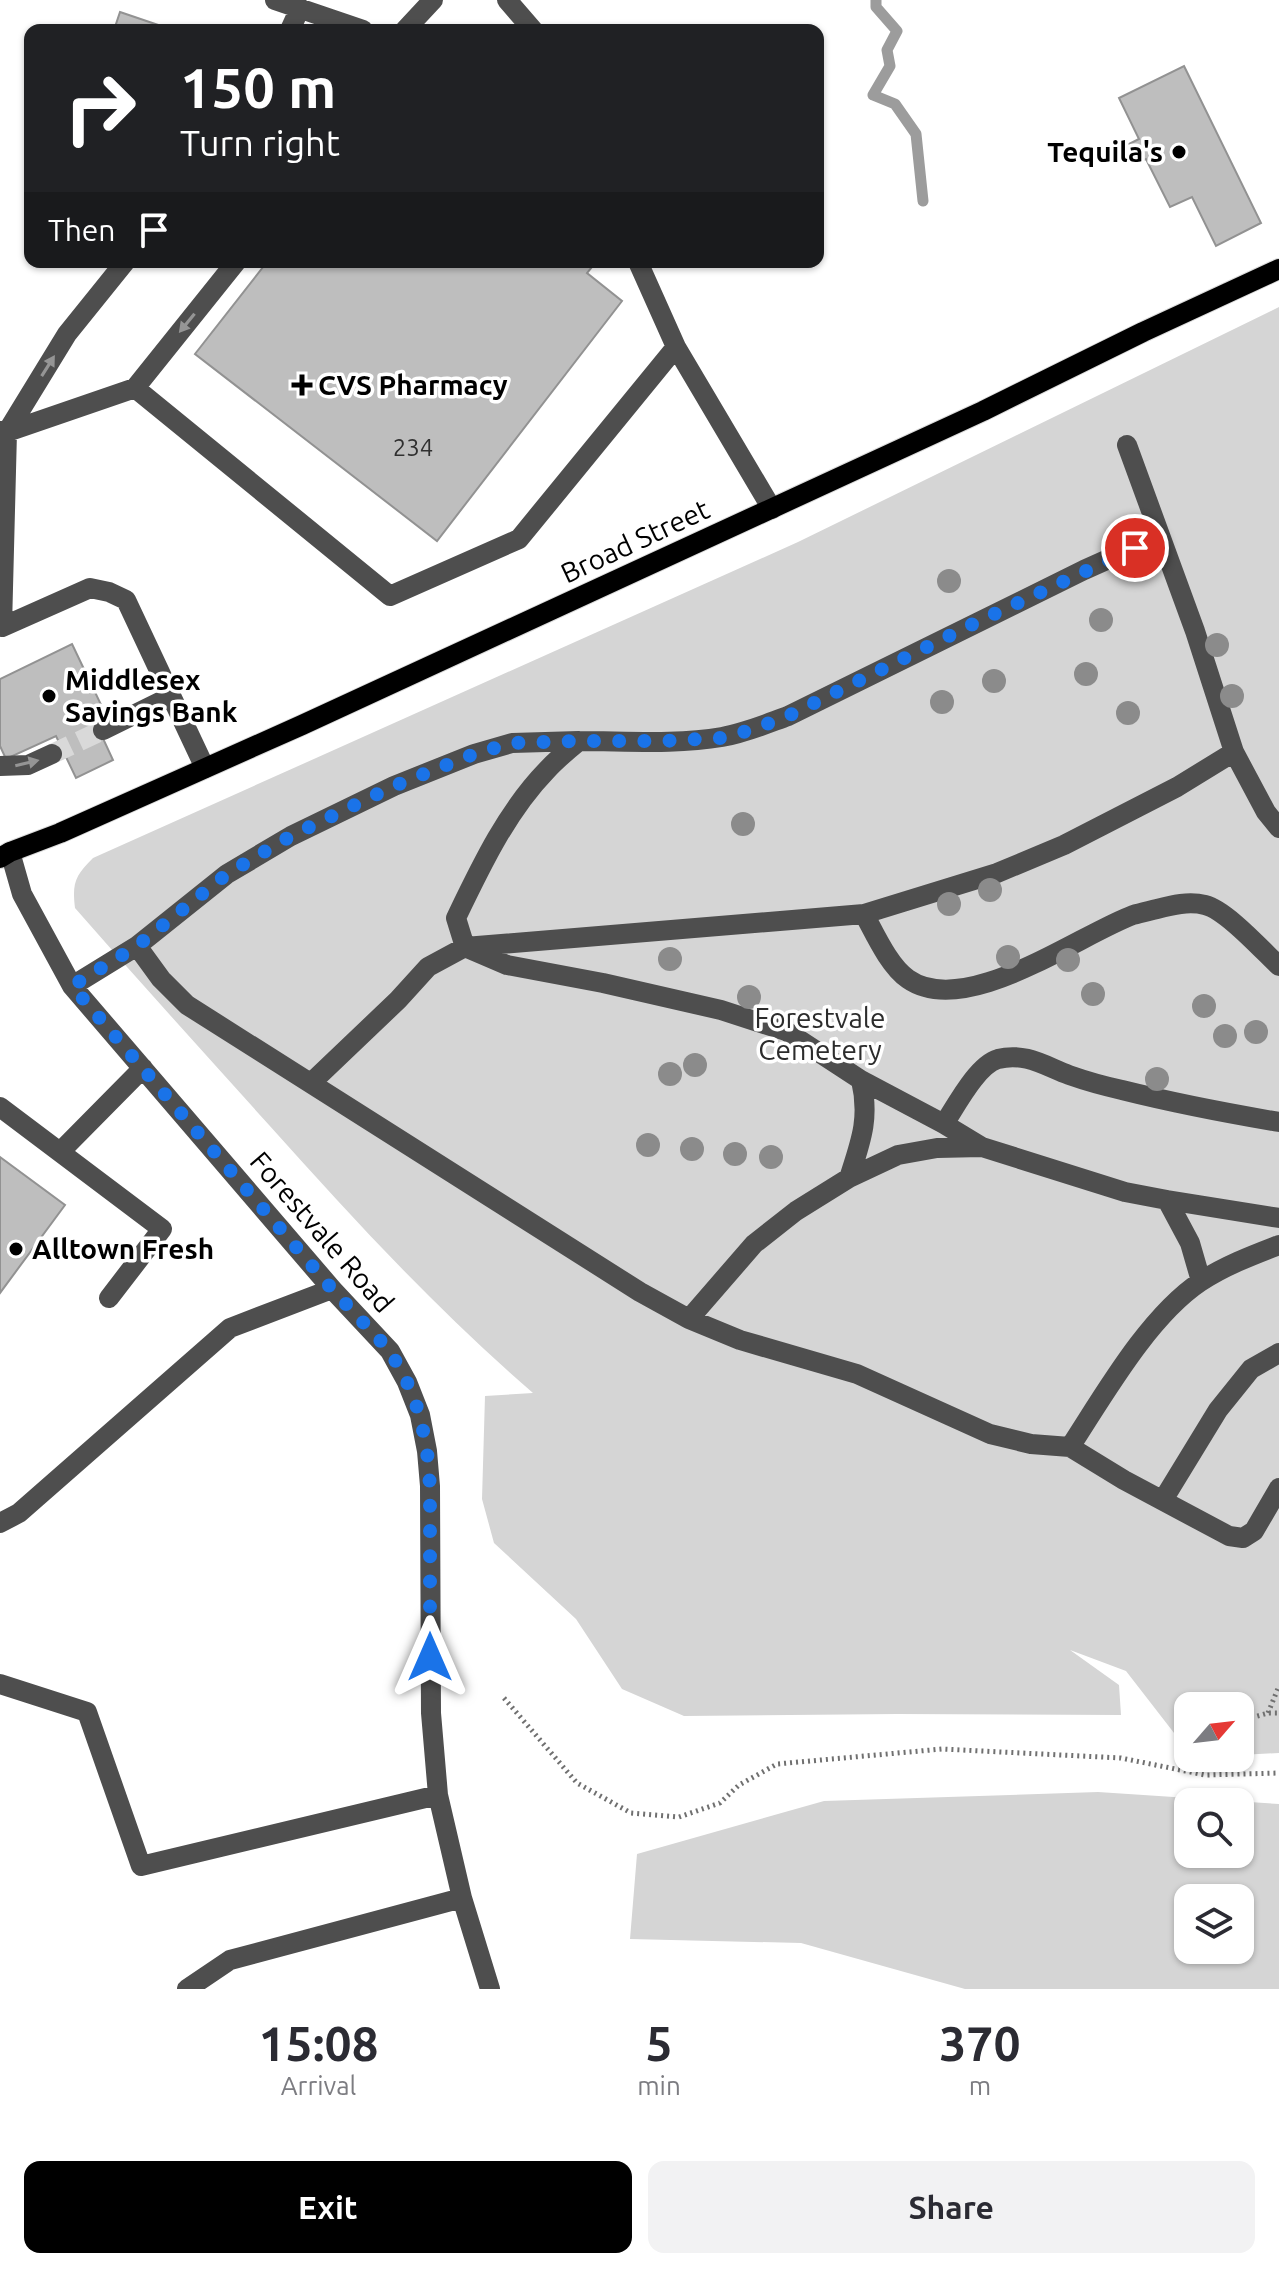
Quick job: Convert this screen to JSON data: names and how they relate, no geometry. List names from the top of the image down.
{
  "streets": {
    "main road": ["Broad Street"],
    "street": ["Forestvale Road"]
  },
  "crossings": [
    ["Broad Street", "Forestvale Road"]
  ],
  "parks": ["Forestvale Cemetery"],
  "places": {
    "other": ["Tequila's", "Middlesex Savings Bank", "Alltown Fresh"],
    "health": ["CVS Pharmacy"]
  },
  "house_numbers": ["234"],
  "north": "top right",
  "page": {
    "turn": ["150 m", "Turn right"],
    "then": "Then",
    "eta": [
      "15:08",
      "Arrival",
      "5",
      "min",
      "370",
      "m"
    ],
    "buttons": ["Exit", "Share"]
  }
}
